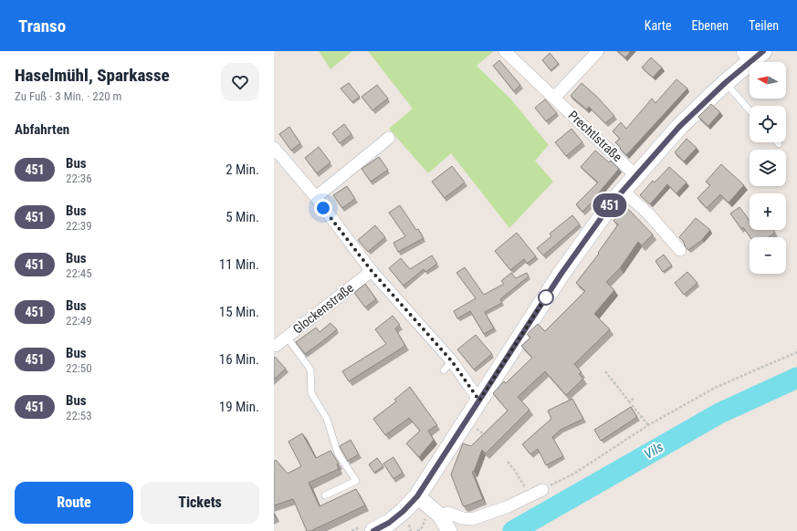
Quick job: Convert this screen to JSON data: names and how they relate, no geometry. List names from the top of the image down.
{
  "streets": {
    "street": ["Prechtlstraße", "Glockenstraße"]
  },
  "water": ["Vils"],
  "lines": ["bus line 451"],
  "north": "left",
  "page": {
    "header": "Transo",
    "nav": ["Karte", "Ebenen", "Teilen"],
    "heading": [
      ["Haselmühl, Sparkasse", "Zu Fuß · 3 Min. · 220 m"],
      "Abfahrten"
    ],
    "on_map": "451",
    "map_buttons": ["+", "−"],
    "list": [
      {
        "mark": "451",
        "name": "Bus",
        "note": "22:36",
        "value": "2 Min."
      },
      {
        "mark": "451",
        "name": "Bus",
        "note": "22:39",
        "value": "5 Min."
      },
      {
        "mark": "451",
        "name": "Bus",
        "note": "22:45",
        "value": "11 Min."
      },
      {
        "mark": "451",
        "name": "Bus",
        "note": "22:49",
        "value": "15 Min."
      },
      {
        "mark": "451",
        "name": "Bus",
        "note": "22:50",
        "value": "16 Min."
      },
      {
        "mark": "451",
        "name": "Bus",
        "note": "22:53",
        "value": "19 Min."
      }
    ],
    "buttons": ["Route", "Tickets"]
  }
}
